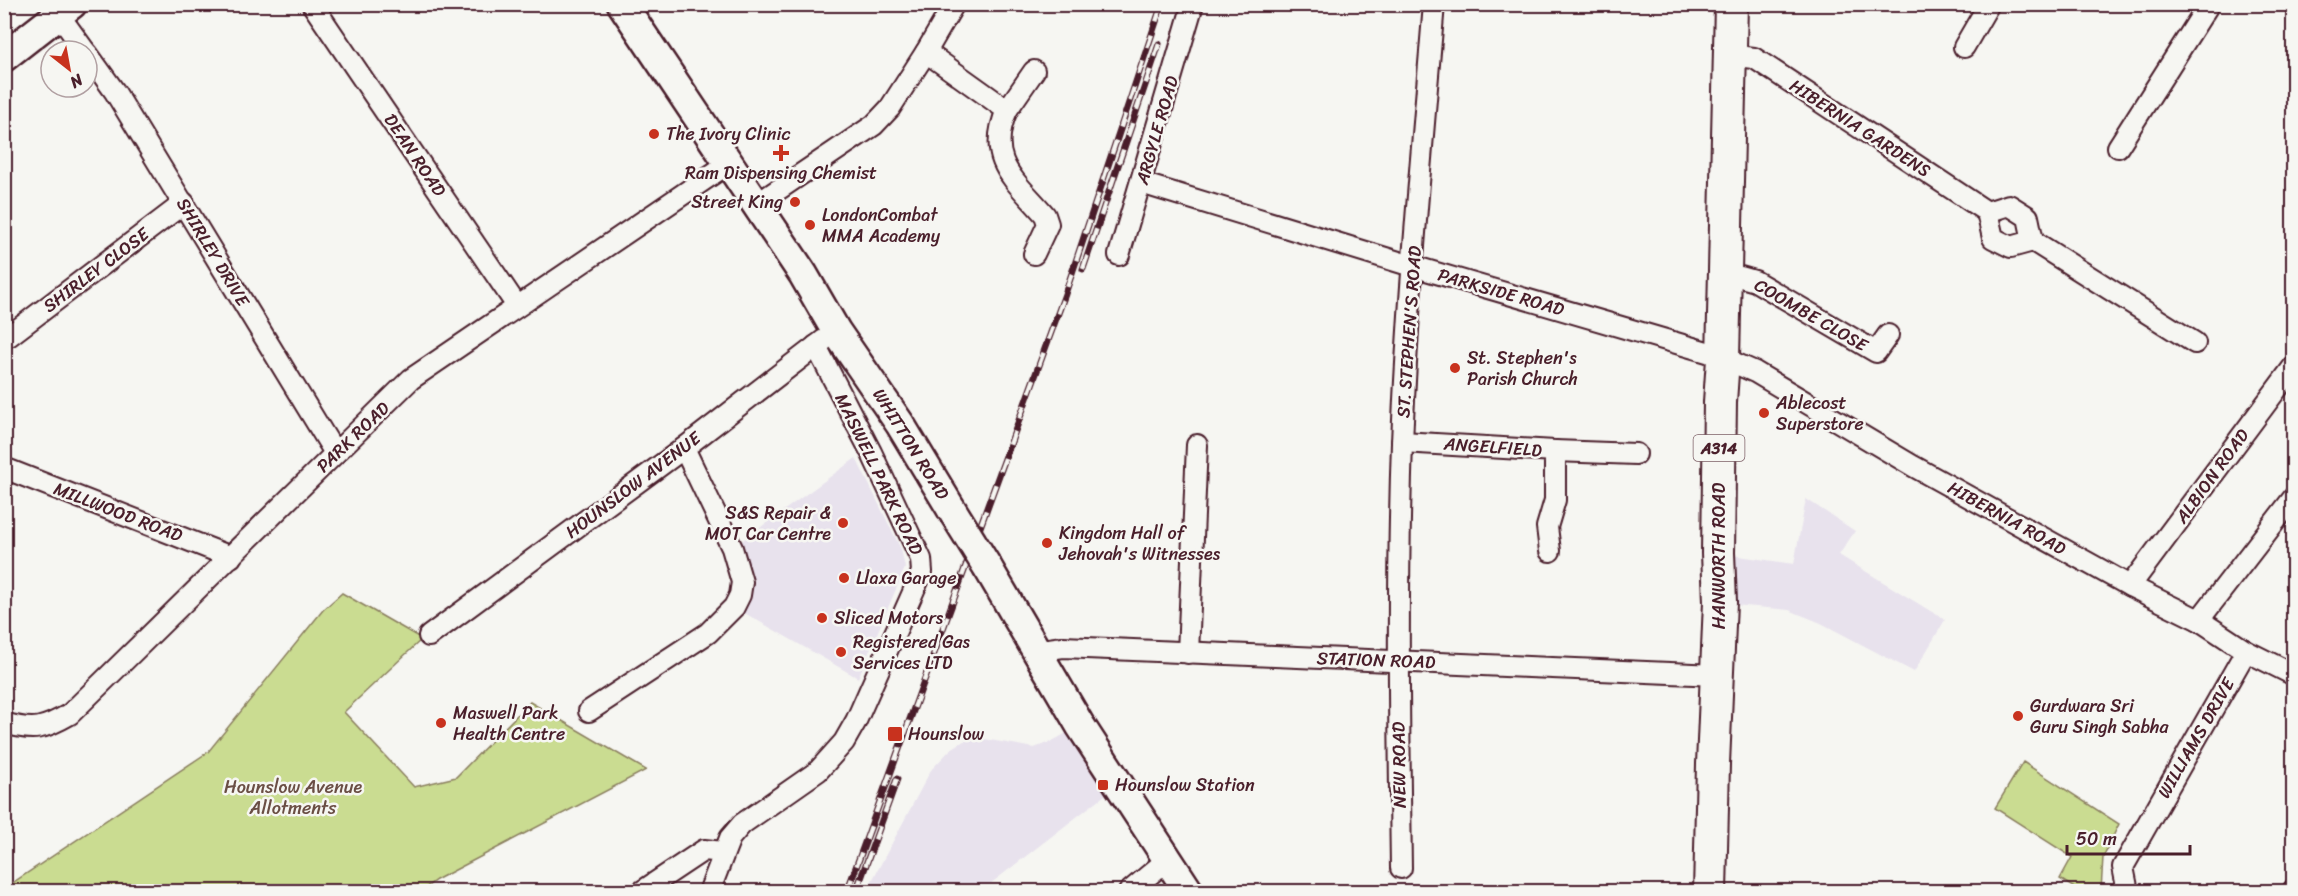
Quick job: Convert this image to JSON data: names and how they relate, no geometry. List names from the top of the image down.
{
  "streets": {
    "main road": ["WHITTON ROAD", "A314", "HANWORTH ROAD"],
    "street": [
      "HIBERNIA GARDENS",
      "ARGYLE ROAD",
      "DEAN ROAD",
      "SHIRLEY DRIVE",
      "SHIRLEY CLOSE",
      "PARKSIDE ROAD",
      "COOMBE CLOSE",
      "ST. STEPHEN'S ROAD",
      "PARK ROAD",
      "ANGELFIELD",
      "MASWELL PARK ROAD",
      "ALBION ROAD",
      "HOUNSLOW AVENUE",
      "MILLWOOD ROAD",
      "HIBERNIA ROAD",
      "STATION ROAD",
      "WILLIAMS DRIVE",
      "NEW ROAD"
    ]
  },
  "crossings": [
    ["HIBERNIA GARDENS", "HANWORTH ROAD"],
    ["ARGYLE ROAD", "PARKSIDE ROAD"],
    ["DEAN ROAD", "PARK ROAD"],
    ["SHIRLEY DRIVE", "SHIRLEY CLOSE"],
    ["SHIRLEY DRIVE", "PARK ROAD"],
    ["PARKSIDE ROAD", "ST. STEPHEN'S ROAD"],
    ["PARKSIDE ROAD", "HIBERNIA ROAD"],
    ["PARKSIDE ROAD", "HANWORTH ROAD"],
    ["COOMBE CLOSE", "HANWORTH ROAD"],
    ["ST. STEPHEN'S ROAD", "ANGELFIELD"],
    ["ST. STEPHEN'S ROAD", "STATION ROAD"],
    ["ST. STEPHEN'S ROAD", "NEW ROAD"],
    ["PARK ROAD", "WHITTON ROAD"],
    ["PARK ROAD", "MILLWOOD ROAD"],
    ["WHITTON ROAD", "MASWELL PARK ROAD"],
    ["WHITTON ROAD", "HOUNSLOW AVENUE"],
    ["WHITTON ROAD", "STATION ROAD"],
    ["MASWELL PARK ROAD", "HOUNSLOW AVENUE"],
    ["ALBION ROAD", "HIBERNIA ROAD"],
    ["HIBERNIA ROAD", "HANWORTH ROAD"],
    ["HIBERNIA ROAD", "WILLIAMS DRIVE"],
    ["HANWORTH ROAD", "STATION ROAD"],
    ["STATION ROAD", "NEW ROAD"]
  ],
  "parks": ["Hounslow Avenue Allotments"],
  "places": {
    "other": [
      "The Ivory Clinic",
      "Street King",
      "LondonCombat MMA Academy",
      "St. Stephen's Parish Church",
      "Ablecost Superstore",
      "S&S Repair & MOT Car Centre",
      "Kingdom Hall of Jehovah's Witnesses",
      "Llaxa Garage",
      "Sliced Motors",
      "Registered Gas Services LTD",
      "Gurdwara Sri Guru Singh Sabha",
      "Maswell Park Health Centre"
    ],
    "health": ["Ram Dispensing Chemist"],
    "transit": ["Hounslow", "Hounslow Station"]
  },
  "scale_bar": "50 m",
  "north": "bottom right"
}
